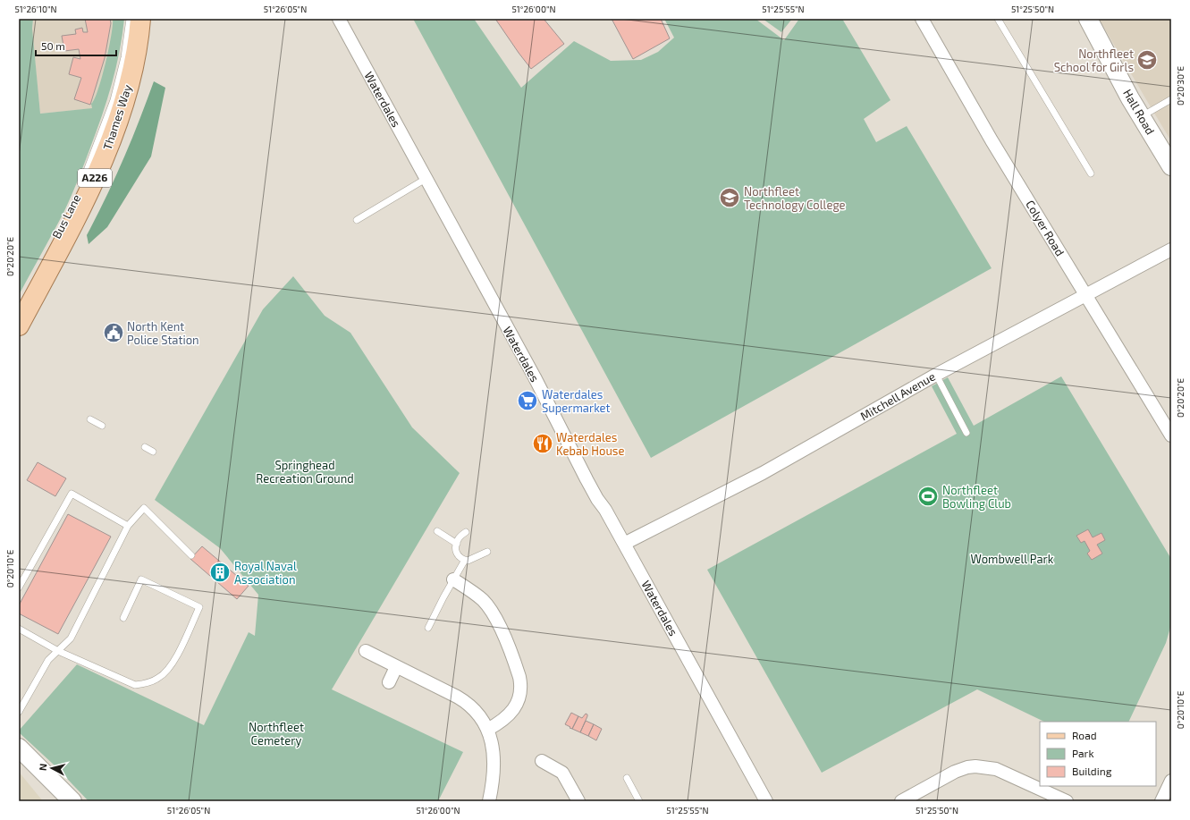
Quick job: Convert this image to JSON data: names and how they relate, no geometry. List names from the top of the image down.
{
  "streets": {
    "main road": ["Thames Way", "A226"],
    "street": [
      "Waterdales",
      "Hall Road",
      "Colyer Road",
      "Mitchell Avenue"
    ],
    "lane": ["Bus Lane"]
  },
  "crossings": [
    ["Waterdales", "Mitchell Avenue"],
    ["Colyer Road", "Mitchell Avenue"]
  ],
  "parks": ["Springhead Recreation Ground", "Wombwell Park", "Northfleet Cemetery"],
  "places": {
    "school or university": ["Northfleet School for Girls", "Northfleet Technology College"],
    "public building": ["North Kent Police Station"],
    "supermarket": ["Waterdales Supermarket"],
    "restaurant": ["Waterdales Kebab House"],
    "sports": ["Northfleet Bowling Club"],
    "building": ["Royal Naval Association"]
  },
  "legend": ["Road", "Park", "Building"],
  "scale_bar": "50 m",
  "north": "left",
  "coordinates": [
    "51°26'10\"N",
    "51°26'05\"N",
    "51°26'00\"N",
    "51°25'55\"N",
    "51°25'50\"N",
    "0°20'30\"E",
    "0°20'20\"E",
    "0°20'10\"E"
  ]
}
